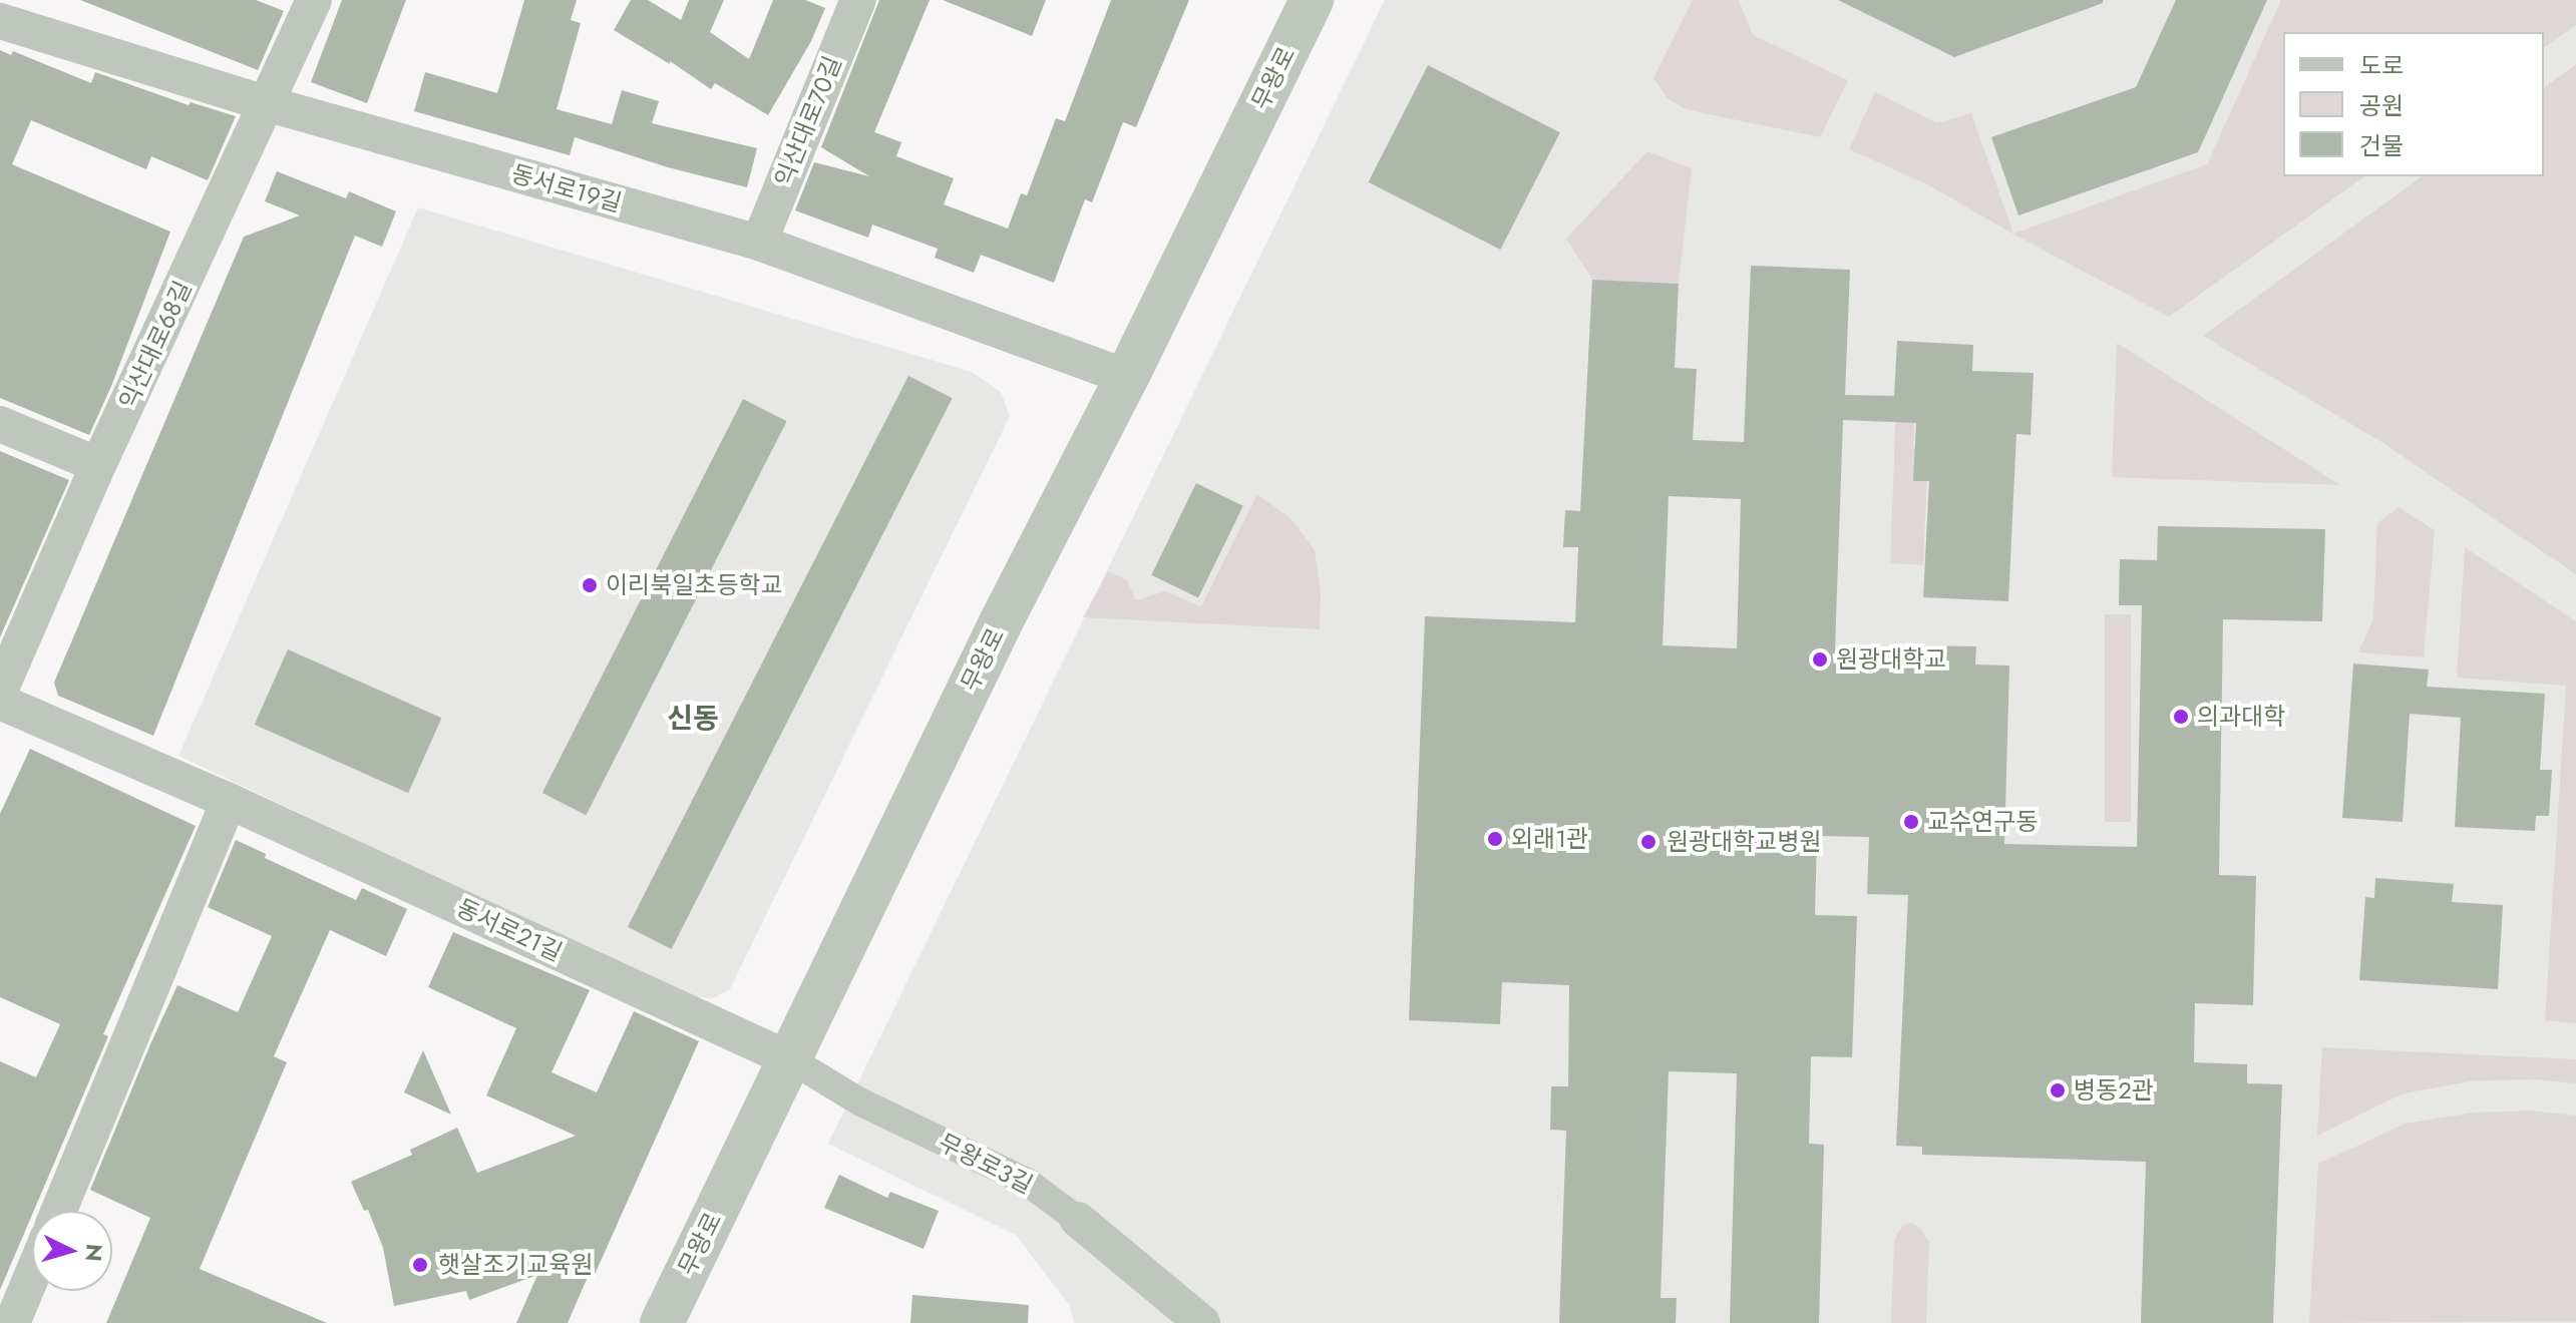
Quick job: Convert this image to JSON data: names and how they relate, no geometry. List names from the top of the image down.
{
  "streets": {
    "street": [
      "무왕로",
      "익산대로70길",
      "동서로19길",
      "익산대로68길",
      "동서로21길",
      "무왕로3길"
    ]
  },
  "crossings": [
    ["무왕로", "동서로19길"],
    ["무왕로", "동서로21길"],
    ["무왕로", "무왕로3길"],
    ["익산대로70길", "동서로19길"],
    ["동서로19길", "익산대로68길"],
    ["동서로21길", "무왕로3길"]
  ],
  "districts": ["신동"],
  "places": [
    "이리북일초등학교",
    "원광대학교",
    "의과대학",
    "교수연구동",
    "외래1관",
    "원광대학교병원",
    "병동2관",
    "햇살조기교육원"
  ],
  "legend": ["도로", "공원", "건물"],
  "north": "right"
}
